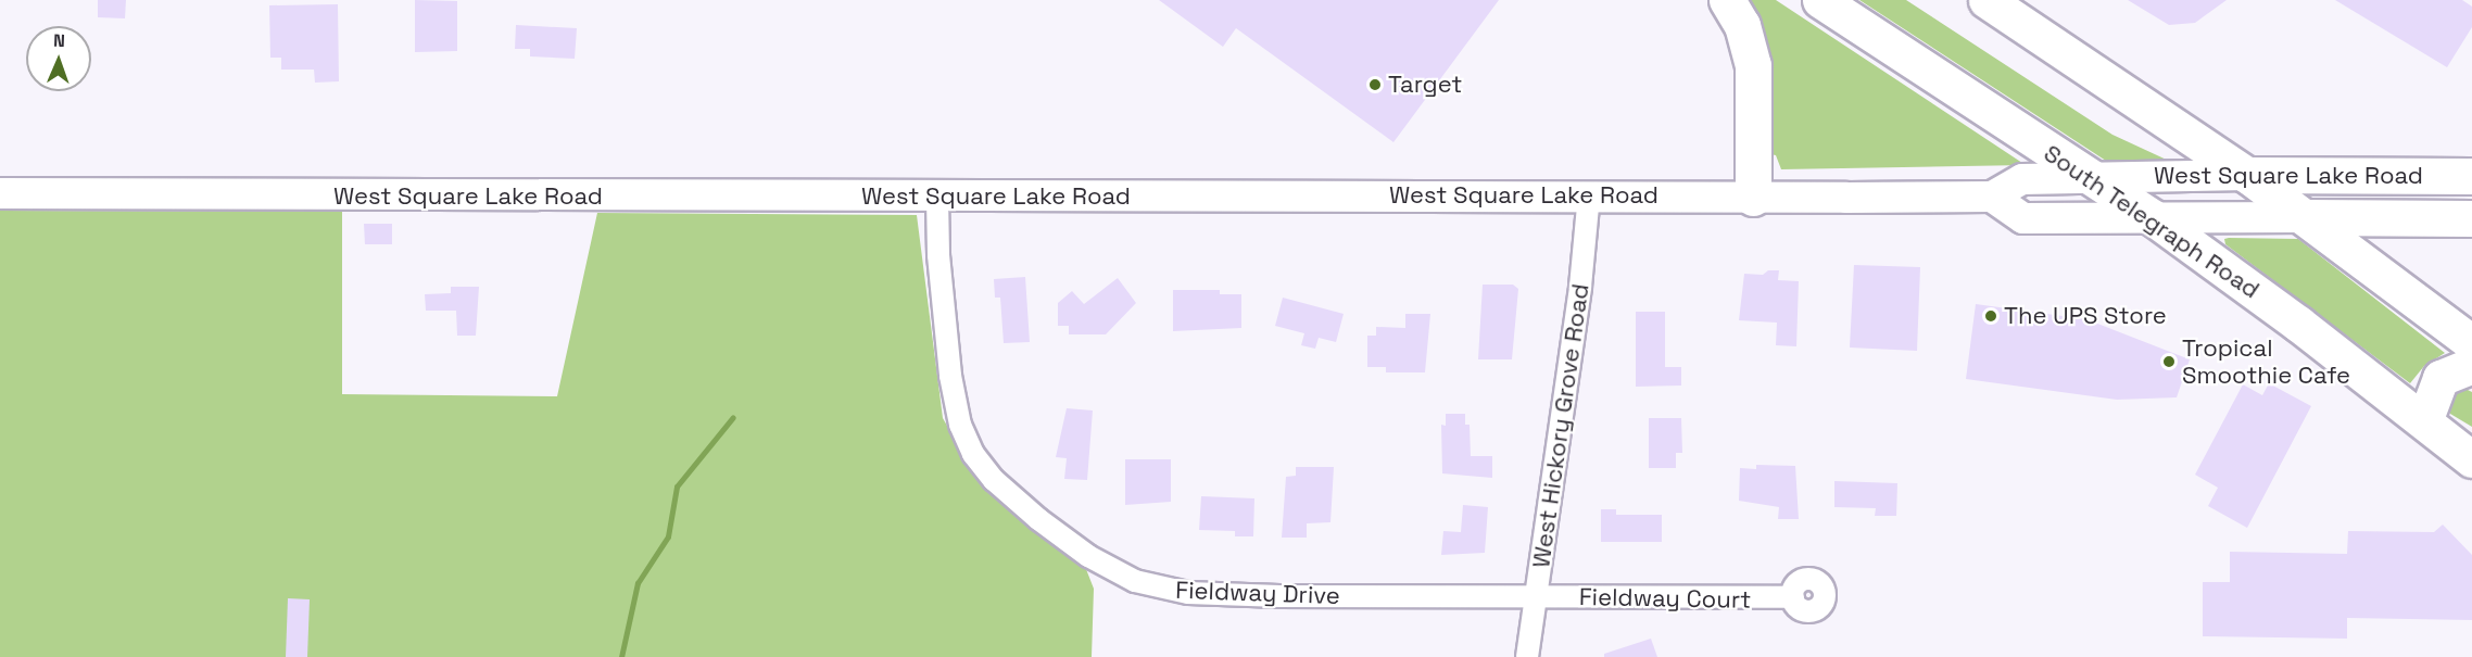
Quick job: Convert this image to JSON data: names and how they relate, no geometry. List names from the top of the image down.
{
  "streets": {
    "highway": ["West Square Lake Road", "South Telegraph Road"],
    "street": ["West Hickory Grove Road", "Fieldway Drive", "Fieldway Court"]
  },
  "crossings": [
    ["West Square Lake Road", "South Telegraph Road"],
    ["West Square Lake Road", "West Hickory Grove Road"],
    ["West Square Lake Road", "Fieldway Drive"],
    ["West Hickory Grove Road", "Fieldway Drive"],
    ["West Hickory Grove Road", "Fieldway Court"],
    ["Fieldway Drive", "Fieldway Court"]
  ],
  "places": ["Target", "The UPS Store", "Tropical Smoothie Cafe"],
  "north": "top"
}
